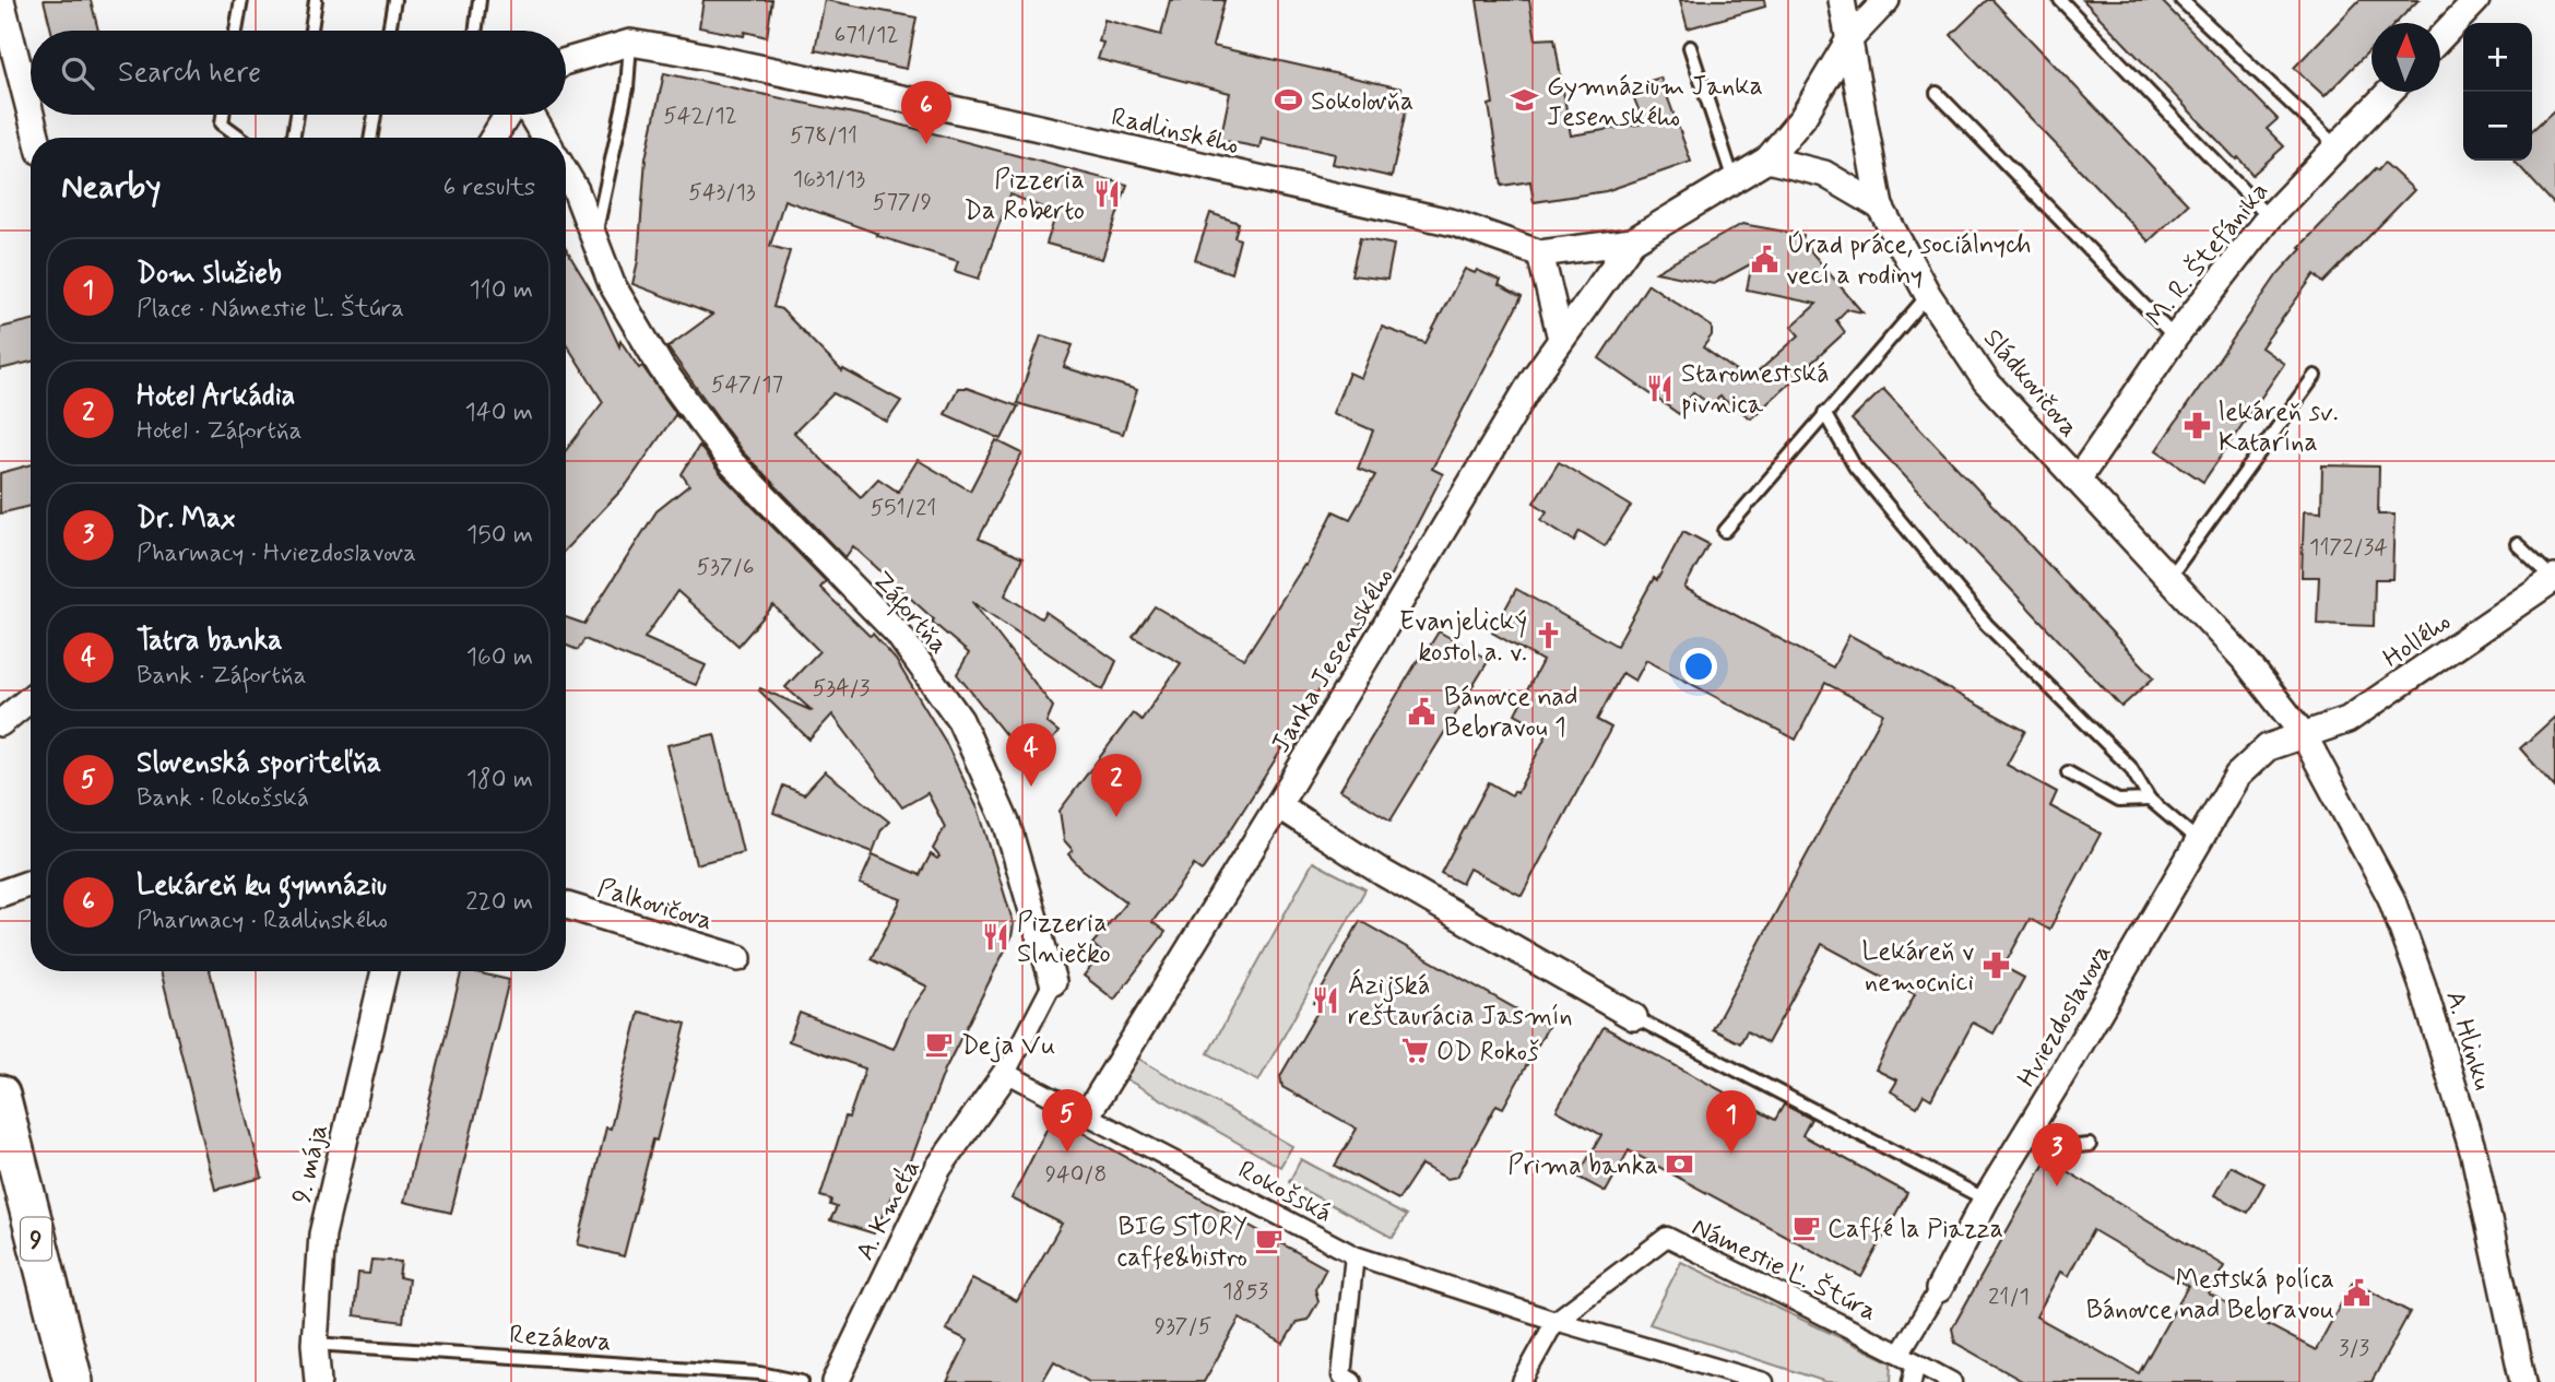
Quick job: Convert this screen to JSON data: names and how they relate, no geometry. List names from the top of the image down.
{
  "streets": {
    "main road": ["9"],
    "street": [
      "Radlinského",
      "M. R. Štefánika",
      "Sládkovičova",
      "Záfortňa",
      "Hollého",
      "Janka Jesenského",
      "Palkovičova",
      "Hviezdoslavova",
      "A. Hlinku",
      "9. mája",
      "Rokošská",
      "A. Kmeťa",
      "Námestie Ľ. Štúra"
    ],
    "lane": ["Rezákova"]
  },
  "crossings": [
    ["Radlinského", "Sládkovičova"],
    ["Radlinského", "Janka Jesenského"],
    ["M. R. Štefánika", "Sládkovičova"],
    ["Sládkovičova", "Hollého"],
    ["Sládkovičova", "Hviezdoslavova"],
    ["Sládkovičova", "A. Hlinku"],
    ["Záfortňa", "Rokošská"],
    ["Záfortňa", "A. Kmeťa"],
    ["Hollého", "Hviezdoslavova"],
    ["Hollého", "A. Hlinku"],
    ["Janka Jesenského", "Rokošská"],
    ["Hviezdoslavova", "A. Hlinku"],
    ["Hviezdoslavova", "Námestie Ľ. Štúra"],
    ["9. mája", "Rezákova"],
    ["Rokošská", "A. Kmeťa"],
    ["Rokošská", "Námestie Ľ. Štúra"]
  ],
  "places": {
    "sports": ["Sokolovňa"],
    "school or university": ["Gymnázium Janka Jesenského"],
    "restaurant": [
      "Pizzeria Da Roberto",
      "Staromestská pivnica",
      "Pizzeria Slniečko",
      "Ázijská reštaurácia Jasmín"
    ],
    "public building": ["Úrad práce, sociálnych vecí a rodiny", "Bánovce nad Bebravou 1", "Mestská políca Bánovce nad Bebravou"],
    "pharmacy": ["lekáreň sv. Katarína", "Lekáreň v nemocnici"],
    "church": ["Evanjelický kostol a. v."],
    "cafe": ["Deja Vu", "Caffé la Piazza", "BIG STORY caffe&bistro"],
    "supermarket": ["OD Rokoš"],
    "bank": ["Prima banka"]
  },
  "house_numbers": [
    "671/12",
    "542/12",
    "578/11",
    "1631/13",
    "543/13",
    "577/9",
    "547/17",
    "551/21",
    "1172/34",
    "537/6",
    "534/3",
    "940/8",
    "1853",
    "21/1",
    "937/5",
    "3/3"
  ],
  "north": "top",
  "page": {
    "map_buttons": ["+", "−"],
    "search": "Search here",
    "pins": [
      "6",
      "4",
      "2",
      "5",
      "1",
      "3"
    ],
    "heading": ["Nearby", "6 results"],
    "list": [
      {
        "mark": "1",
        "name": "Dom služieb",
        "note": "Place · Námestie Ľ. Štúra",
        "value": "110 m"
      },
      {
        "mark": "2",
        "name": "Hotel Arkádia",
        "note": "Hotel · Záfortňa",
        "value": "140 m"
      },
      {
        "mark": "3",
        "name": "Dr. Max",
        "note": "Pharmacy · Hviezdoslavova",
        "value": "150 m"
      },
      {
        "mark": "4",
        "name": "Tatra banka",
        "note": "Bank · Záfortňa",
        "value": "160 m"
      },
      {
        "mark": "5",
        "name": "Slovenská sporiteľňa",
        "note": "Bank · Rokošská",
        "value": "180 m"
      },
      {
        "mark": "6",
        "name": "Lekáreň ku gymnáziu",
        "note": "Pharmacy · Radlinského",
        "value": "220 m"
      }
    ]
  }
}
